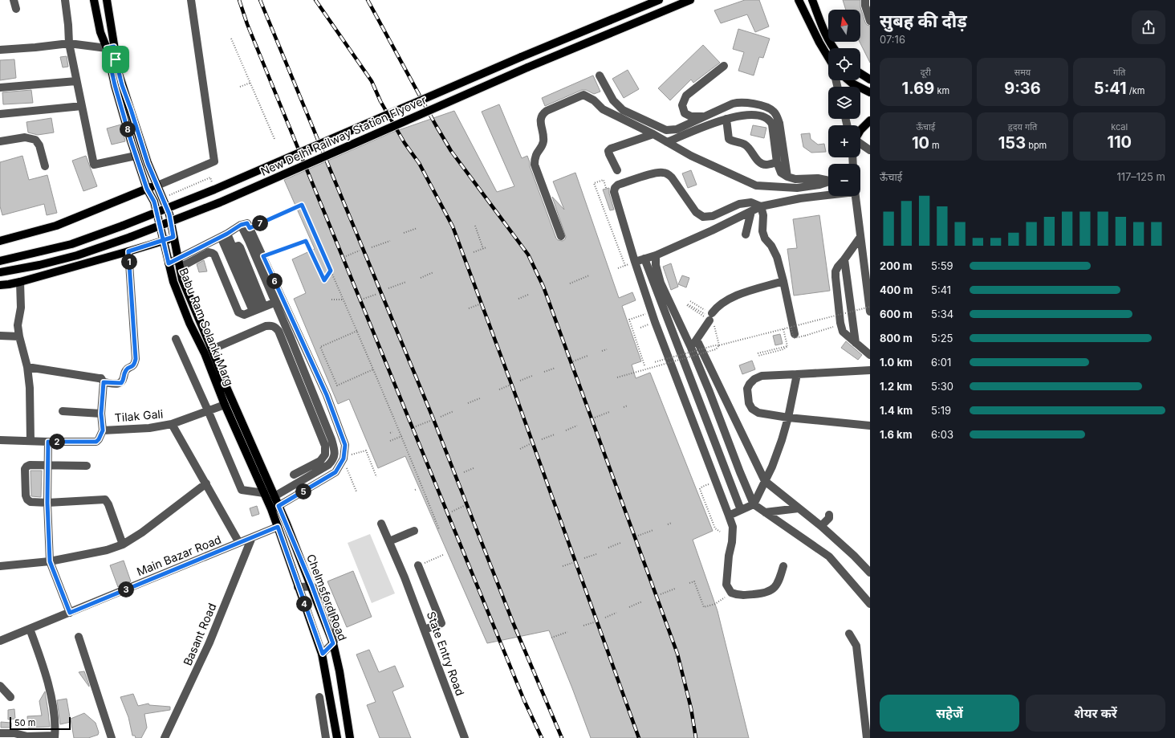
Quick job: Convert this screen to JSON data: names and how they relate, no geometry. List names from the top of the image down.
{
  "streets": {
    "main road": ["New Delhi Railway Station Flyover", "Babu Ram Solanki Marg", "Chelmsford Road"],
    "street": [
      "Tilak Gali",
      "Main Bazar Road",
      "Basant Road",
      "State Entry Road"
    ]
  },
  "crossings": [
    ["Babu Ram Solanki Marg", "Tilak Gali"],
    ["Babu Ram Solanki Marg", "Main Bazar Road"],
    ["Babu Ram Solanki Marg", "Chelmsford Road"],
    ["Main Bazar Road", "Chelmsford Road"],
    ["Main Bazar Road", "Basant Road"]
  ],
  "scale_bar": "50 m",
  "north": "top",
  "page": {
    "heading": ["सुबह की दौड़", "07:16"],
    "map_buttons": ["+", "−"],
    "stats": [
      ["दूरी", "1.69 km"],
      ["समय", "9:36"],
      ["गति", "5:41 /km"],
      ["ऊँचाई", "10 m"],
      ["हृदय गति", "153 bpm"],
      ["kcal", "110"]
    ],
    "pins": [
      "8",
      "7",
      "1",
      "6",
      "2",
      "5",
      "3",
      "4"
    ],
    "chart": ["ऊँचाई", "117–125 m"],
    "list": [
      {
        "name": "200 m",
        "note": "5:59"
      },
      {
        "name": "400 m",
        "note": "5:41"
      },
      {
        "name": "600 m",
        "note": "5:34"
      },
      {
        "name": "800 m",
        "note": "5:25"
      },
      {
        "name": "1.0 km",
        "note": "6:01"
      },
      {
        "name": "1.2 km",
        "note": "5:30"
      },
      {
        "name": "1.4 km",
        "note": "5:19"
      },
      {
        "name": "1.6 km",
        "note": "6:03"
      }
    ],
    "buttons": ["सहेजें", "शेयर करें"],
    "scale": "50 m"
  }
}
